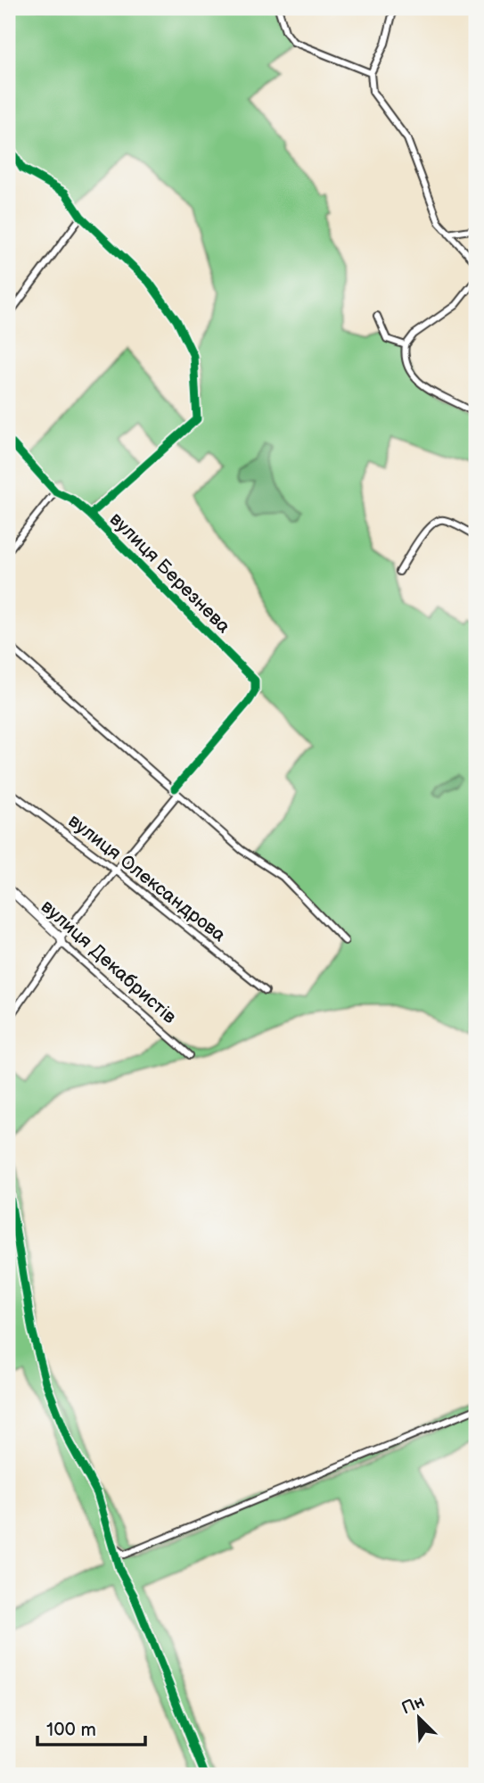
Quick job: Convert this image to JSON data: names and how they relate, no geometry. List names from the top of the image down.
{
  "streets": {
    "street": ["вулиця Березнева", "вулиця Олександрова", "вулиця Декабристів"]
  },
  "scale_bar": "100 m",
  "north": "top left"
}
